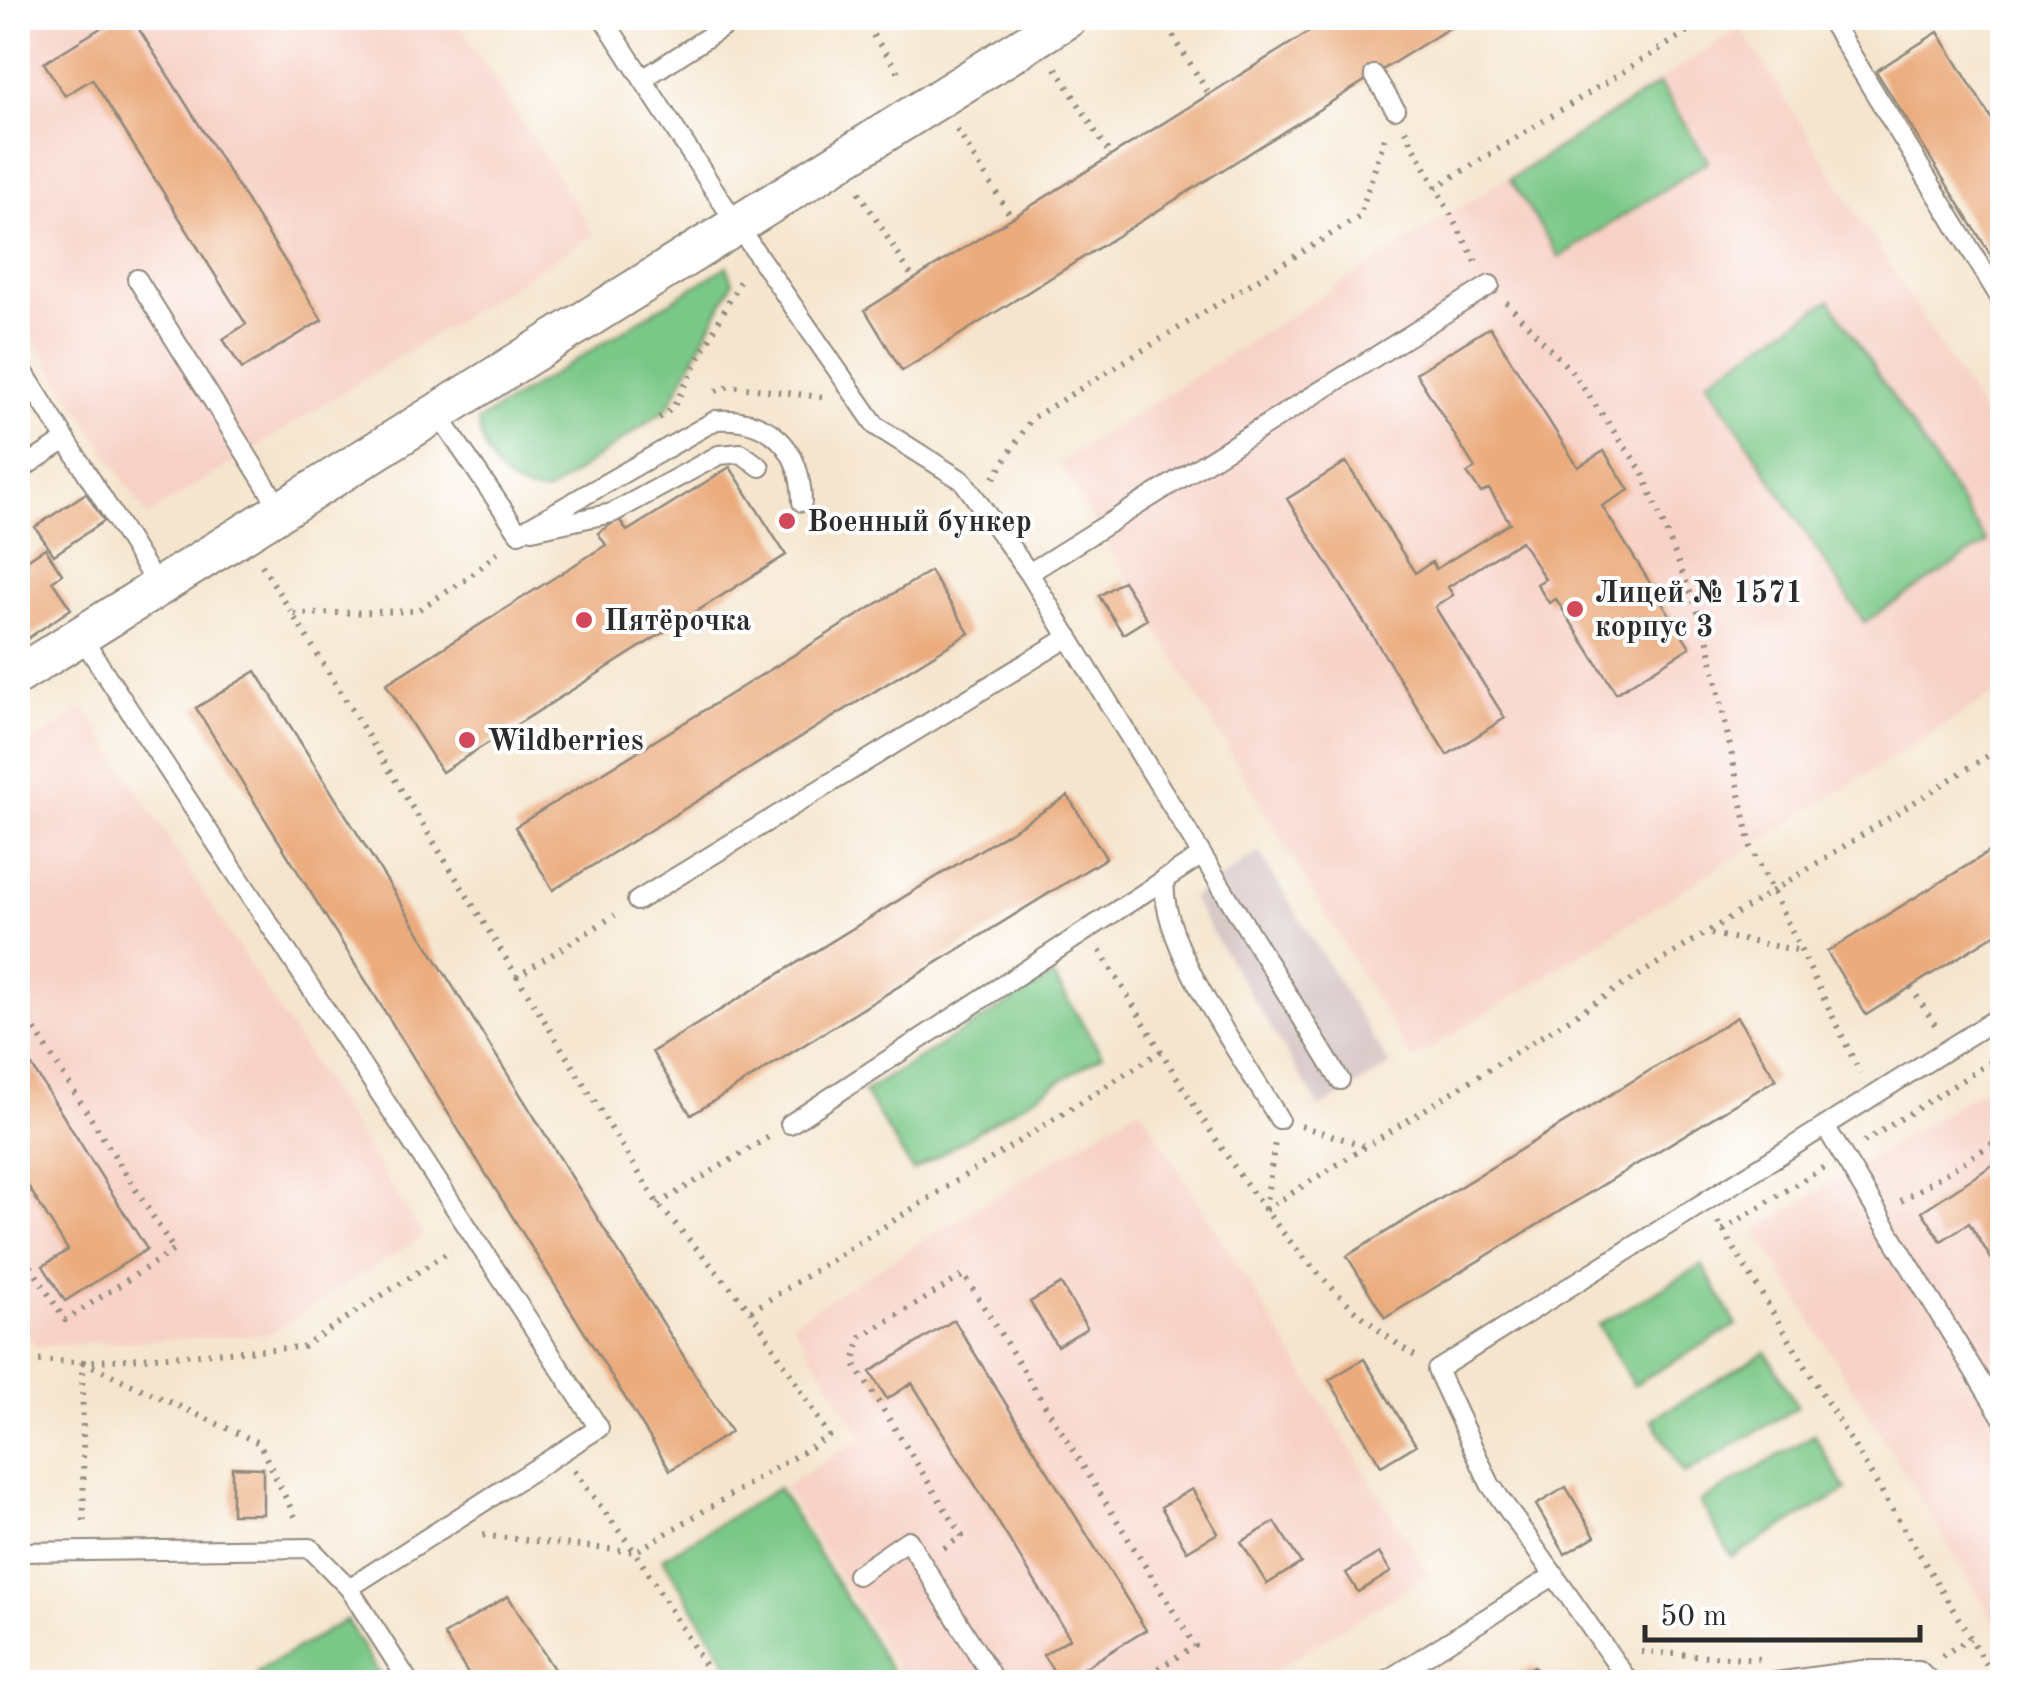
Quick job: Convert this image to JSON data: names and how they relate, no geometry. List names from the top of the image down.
{
  "places": [
    "Военный бункер",
    "Лицей № 1571 корпус 3",
    "Пятёрочка",
    "Wildberries"
  ],
  "scale_bar": "50 m"
}
